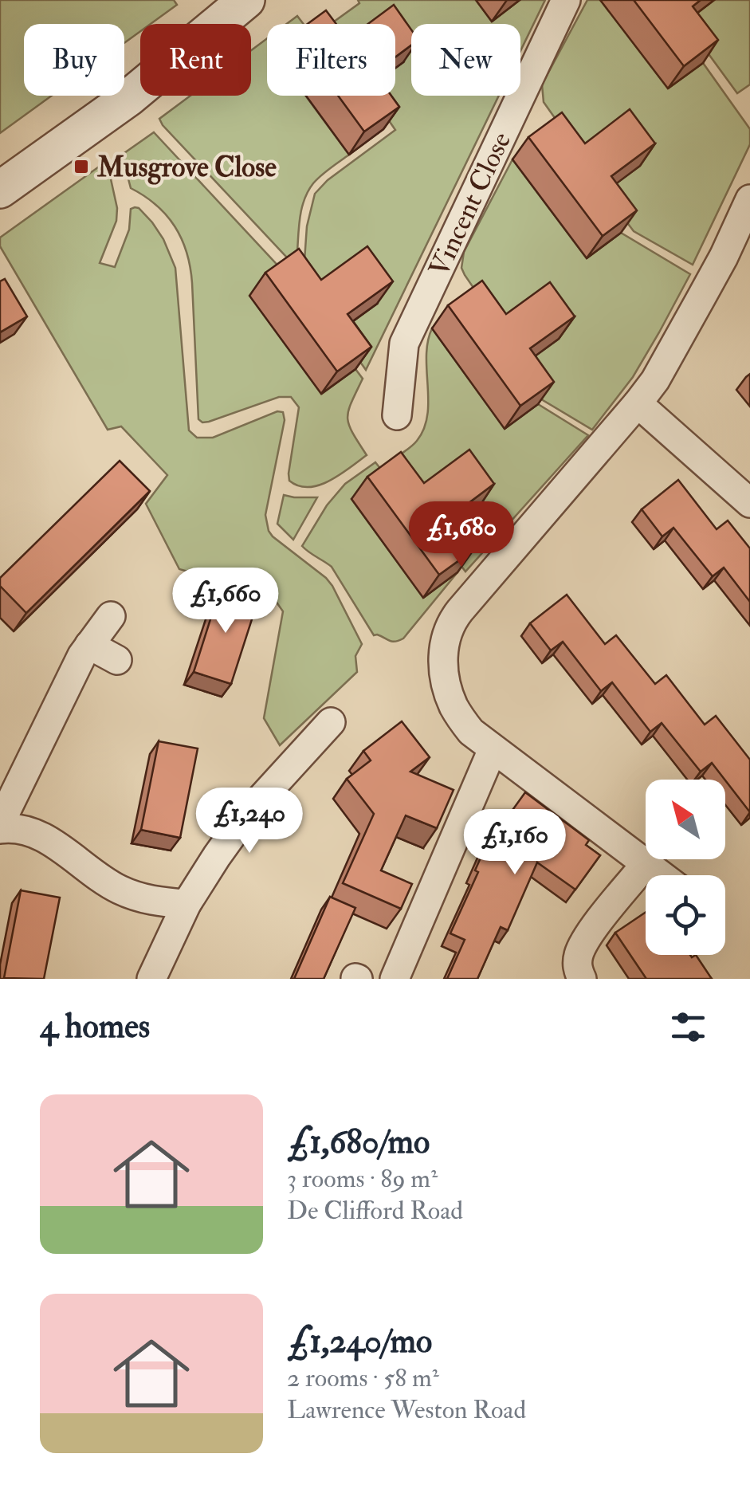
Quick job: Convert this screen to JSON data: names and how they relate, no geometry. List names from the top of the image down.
{
  "streets": {
    "street": ["Vincent Close"]
  },
  "places": {
    "transit": ["Musgrove Close"]
  },
  "north": "top left",
  "page": {
    "chip": [
      "Buy",
      "Rent",
      "Filters",
      "New"
    ],
    "price": [
      "£1,680",
      "£1,660",
      "£1,240",
      "£1,160"
    ],
    "heading": "4 homes",
    "list": [
      {
        "name": "£1,680/mo",
        "note": "3 rooms · 89 m² · De Clifford Road"
      },
      {
        "name": "£1,240/mo",
        "note": "2 rooms · 58 m² · Lawrence Weston Road"
      }
    ]
  }
}
